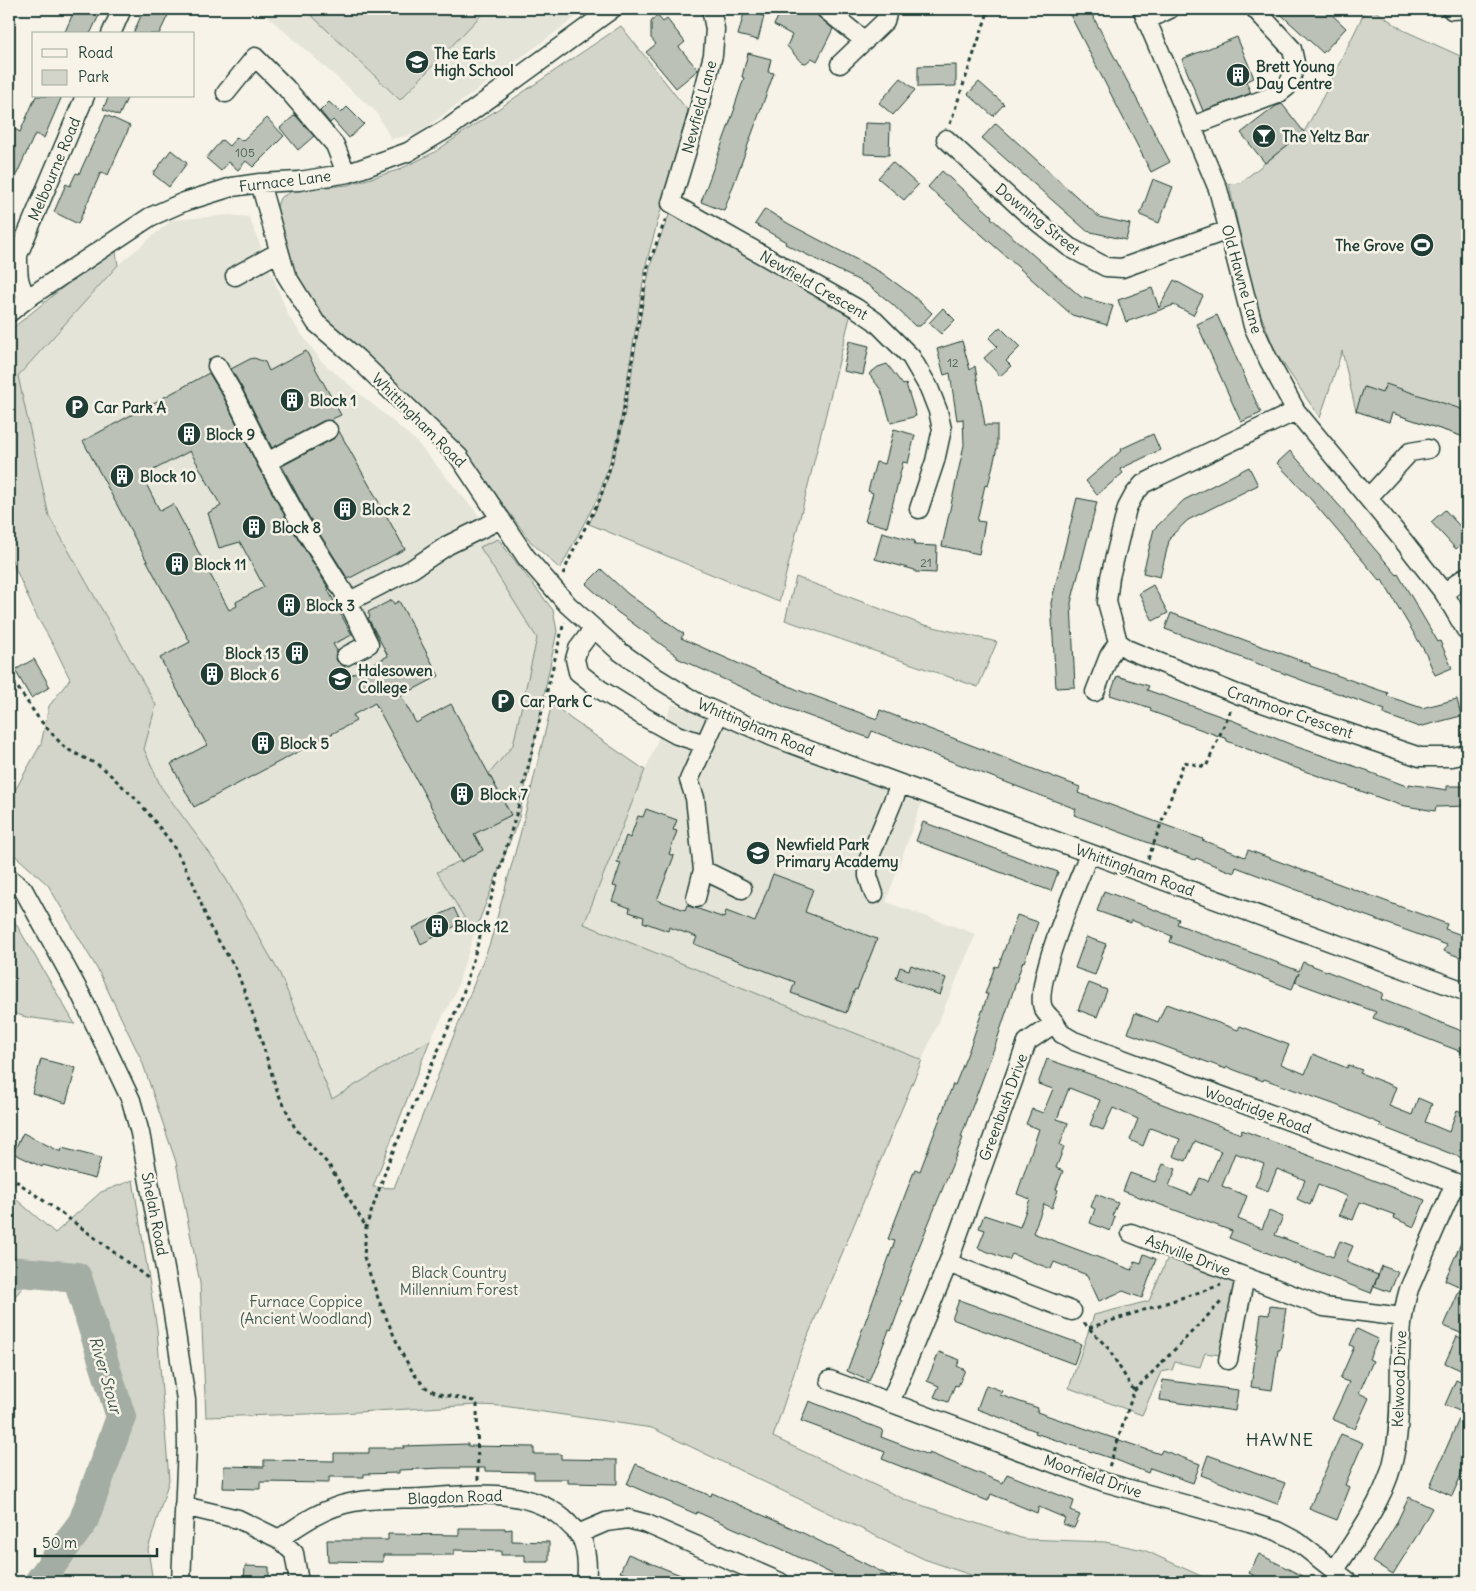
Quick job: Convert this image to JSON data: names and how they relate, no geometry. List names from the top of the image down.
{
  "streets": {
    "street": [
      "Newfield Lane",
      "Melbourne Road",
      "Furnace Lane",
      "Downing Street",
      "Old Hawne Lane",
      "Newfield Crescent",
      "Whittingham Road",
      "Cranmoor Crescent",
      "Greenbush Drive",
      "Woodridge Road",
      "Shelah Road",
      "Ashville Drive",
      "Kelwood Drive",
      "Moorfield Drive",
      "Blagdon Road"
    ]
  },
  "crossings": [
    ["Newfield Lane", "Newfield Crescent"],
    ["Melbourne Road", "Furnace Lane"],
    ["Furnace Lane", "Whittingham Road"],
    ["Downing Street", "Old Hawne Lane"],
    ["Greenbush Drive", "Woodridge Road"],
    ["Greenbush Drive", "Moorfield Drive"],
    ["Woodridge Road", "Kelwood Drive"],
    ["Ashville Drive", "Kelwood Drive"],
    ["Kelwood Drive", "Moorfield Drive"]
  ],
  "districts": ["HAWNE"],
  "water": ["River Stour"],
  "parks": ["Black Country Millennium Forest", "Furnace Coppice (Ancient Woodland)"],
  "places": {
    "school or university": ["The Earls High School", "Halesowen College", "Newfield Park Primary Academy"],
    "building": [
      "Brett Young Day Centre",
      "Block 1",
      "Block 9",
      "Block 10",
      "Block 2",
      "Block 8",
      "Block 11",
      "Block 3",
      "Block 13",
      "Block 6",
      "Block 5",
      "Block 7",
      "Block 12"
    ],
    "bar": ["The Yeltz Bar"],
    "sports": ["The Grove"],
    "parking": ["Car Park A", "Car Park C"]
  },
  "house_numbers": ["105", "12", "21"],
  "legend": ["Road", "Park"],
  "scale_bar": "50 m"
}
